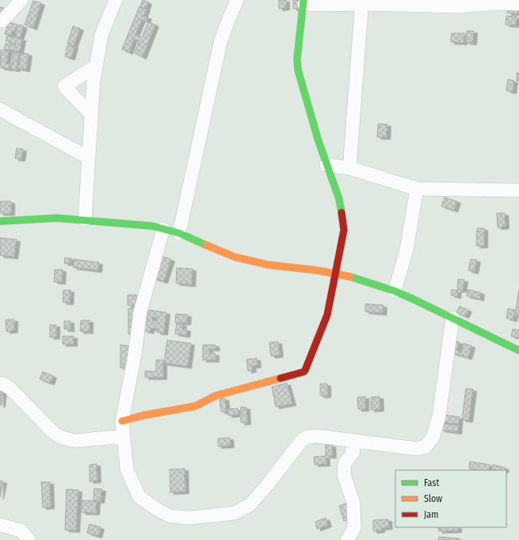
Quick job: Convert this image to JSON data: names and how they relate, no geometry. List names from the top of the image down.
{
  "legend": ["Fast", "Slow", "Jam"]
}
